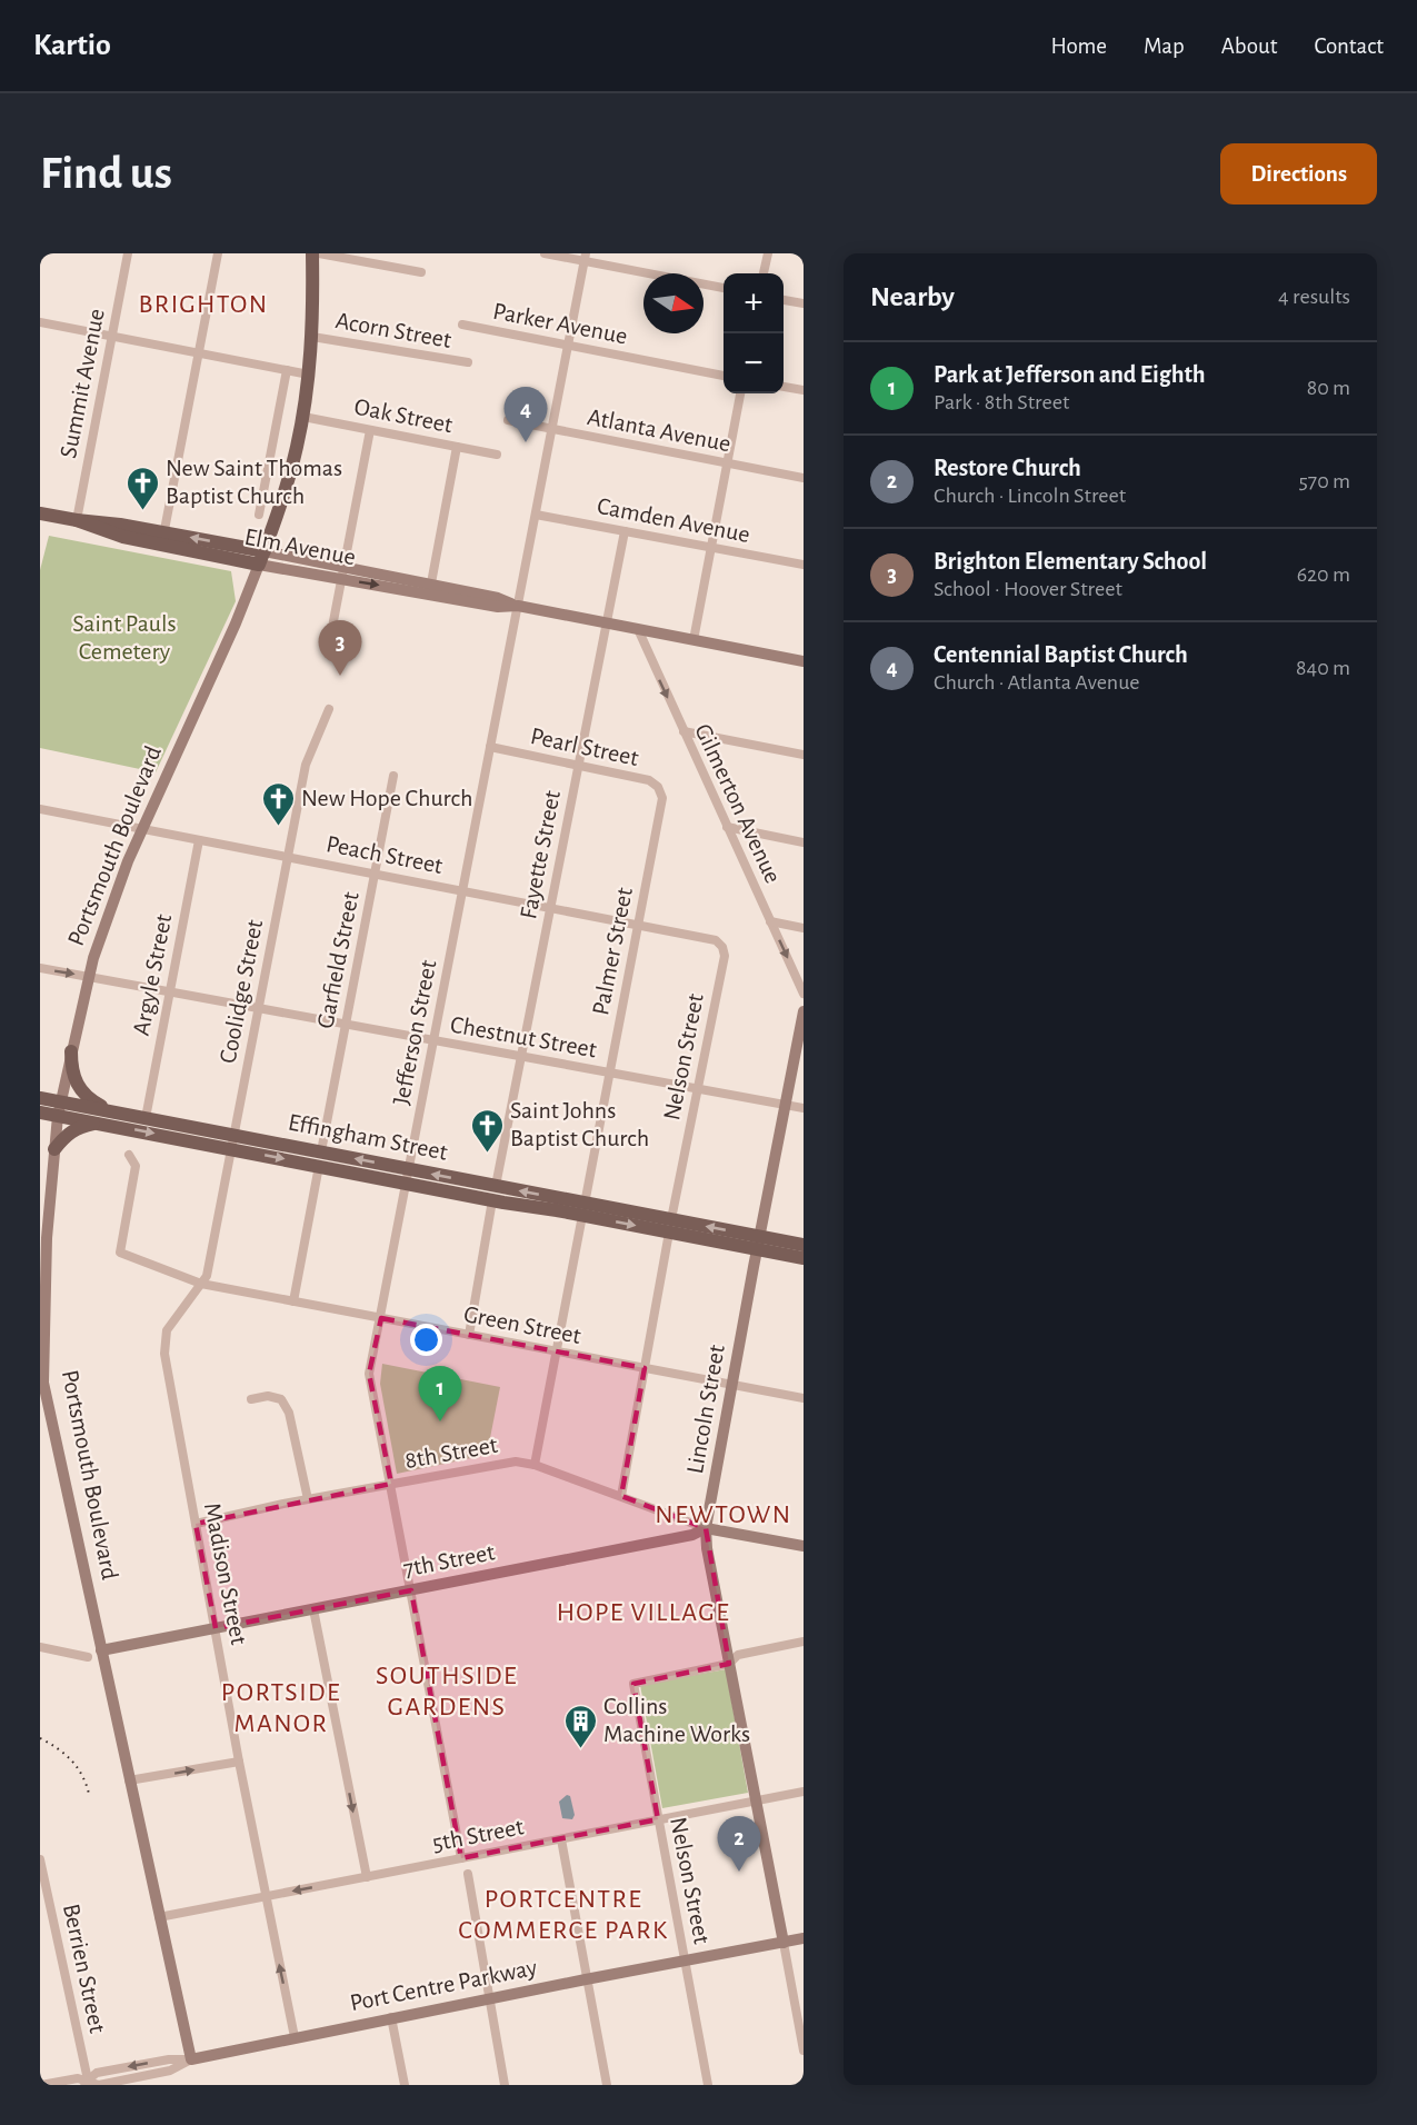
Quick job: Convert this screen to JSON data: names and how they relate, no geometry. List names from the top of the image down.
{
  "streets": {
    "main road": [
      "Elm Avenue",
      "Portsmouth Boulevard",
      "Effingham Street",
      "Lincoln Street",
      "7th Street",
      "Port Centre Parkway"
    ],
    "street": [
      "Parker Avenue",
      "Acorn Street",
      "Summit Avenue",
      "Oak Street",
      "Atlanta Avenue",
      "Camden Avenue",
      "Pearl Street",
      "Gilmerton Avenue",
      "Peach Street",
      "Fayette Street",
      "Palmer Street",
      "Garfield Street",
      "Argyle Street",
      "Coolidge Street",
      "Jefferson Street",
      "Chestnut Street",
      "Nelson Street",
      "Green Street",
      "8th Street",
      "Madison Street",
      "5th Street",
      "Berrien Street"
    ]
  },
  "crossings": [
    ["Parker Avenue", "Jefferson Street"],
    ["Acorn Street", "Portsmouth Boulevard"],
    ["Summit Avenue", "Elm Avenue"],
    ["Oak Street", "Portsmouth Boulevard"],
    ["Atlanta Avenue", "Jefferson Street"],
    ["Camden Avenue", "Fayette Street"],
    ["Camden Avenue", "Jefferson Street"],
    ["Elm Avenue", "Gilmerton Avenue"],
    ["Elm Avenue", "Portsmouth Boulevard"],
    ["Elm Avenue", "Fayette Street"],
    ["Elm Avenue", "Jefferson Street"],
    ["Pearl Street", "Fayette Street"],
    ["Pearl Street", "Palmer Street"],
    ["Pearl Street", "Jefferson Street"],
    ["Portsmouth Boulevard", "Peach Street"],
    ["Portsmouth Boulevard", "Chestnut Street"],
    ["Portsmouth Boulevard", "Effingham Street"],
    ["Portsmouth Boulevard", "7th Street"],
    ["Portsmouth Boulevard", "5th Street"],
    ["Portsmouth Boulevard", "Port Centre Parkway"],
    ["Peach Street", "Fayette Street"],
    ["Peach Street", "Palmer Street"],
    ["Peach Street", "Garfield Street"],
    ["Peach Street", "Argyle Street"],
    ["Peach Street", "Coolidge Street"],
    ["Peach Street", "Jefferson Street"],
    ["Peach Street", "Nelson Street"],
    ["Fayette Street", "Chestnut Street"],
    ["Fayette Street", "Effingham Street"],
    ["Palmer Street", "Chestnut Street"],
    ["Palmer Street", "Effingham Street"],
    ["Palmer Street", "Green Street"],
    ["Palmer Street", "8th Street"],
    ["Garfield Street", "Chestnut Street"],
    ["Garfield Street", "Effingham Street"],
    ["Argyle Street", "Chestnut Street"],
    ["Argyle Street", "Effingham Street"],
    ["Coolidge Street", "Chestnut Street"],
    ["Coolidge Street", "Effingham Street"],
    ["Coolidge Street", "Green Street"],
    ["Coolidge Street", "Madison Street"],
    ["Jefferson Street", "Chestnut Street"],
    ["Jefferson Street", "Effingham Street"],
    ["Jefferson Street", "Green Street"],
    ["Jefferson Street", "8th Street"],
    ["Jefferson Street", "7th Street"],
    ["Jefferson Street", "5th Street"],
    ["Chestnut Street", "Nelson Street"],
    ["Chestnut Street", "Lincoln Street"],
    ["Nelson Street", "Effingham Street"],
    ["Nelson Street", "Green Street"],
    ["Nelson Street", "Lincoln Street"],
    ["Nelson Street", "8th Street"],
    ["Nelson Street", "5th Street"],
    ["Nelson Street", "Port Centre Parkway"],
    ["Effingham Street", "Lincoln Street"],
    ["Green Street", "Lincoln Street"],
    ["Green Street", "Madison Street"],
    ["Lincoln Street", "8th Street"],
    ["Lincoln Street", "7th Street"],
    ["Lincoln Street", "5th Street"],
    ["Lincoln Street", "Port Centre Parkway"],
    ["8th Street", "7th Street"],
    ["8th Street", "Madison Street"],
    ["7th Street", "Madison Street"],
    ["Madison Street", "5th Street"],
    ["Madison Street", "Port Centre Parkway"]
  ],
  "one_way": ["Gilmerton Avenue"],
  "districts": [
    "BRIGHTON",
    "NEWTOWN",
    "HOPE VILLAGE",
    "SOUTHSIDE GARDENS",
    "PORTSIDE MANOR",
    "PORTCENTRE COMMERCE PARK"
  ],
  "parks": ["Saint Pauls Cemetery"],
  "places": {
    "church": ["New Saint Thomas Baptist Church", "New Hope Church", "Saint Johns Baptist Church"],
    "building": ["Collins Machine Works"]
  },
  "north": "right",
  "page": {
    "header": "Kartio",
    "nav": [
      "Home",
      "Map",
      "About",
      "Contact"
    ],
    "buttons": "Directions",
    "title": "Find us",
    "heading": ["Nearby", "4 results"],
    "map_buttons": ["+", "−"],
    "list": [
      {
        "mark": "1",
        "name": "Park at Jefferson and Eighth",
        "note": "Park · 8th Street",
        "value": "80 m"
      },
      {
        "mark": "2",
        "name": "Restore Church",
        "note": "Church · Lincoln Street",
        "value": "570 m"
      },
      {
        "mark": "3",
        "name": "Brighton Elementary School",
        "note": "School · Hoover Street",
        "value": "620 m"
      },
      {
        "mark": "4",
        "name": "Centennial Baptist Church",
        "note": "Church · Atlanta Avenue",
        "value": "840 m"
      }
    ],
    "pins": [
      "4",
      "3",
      "1",
      "2"
    ]
  }
}
